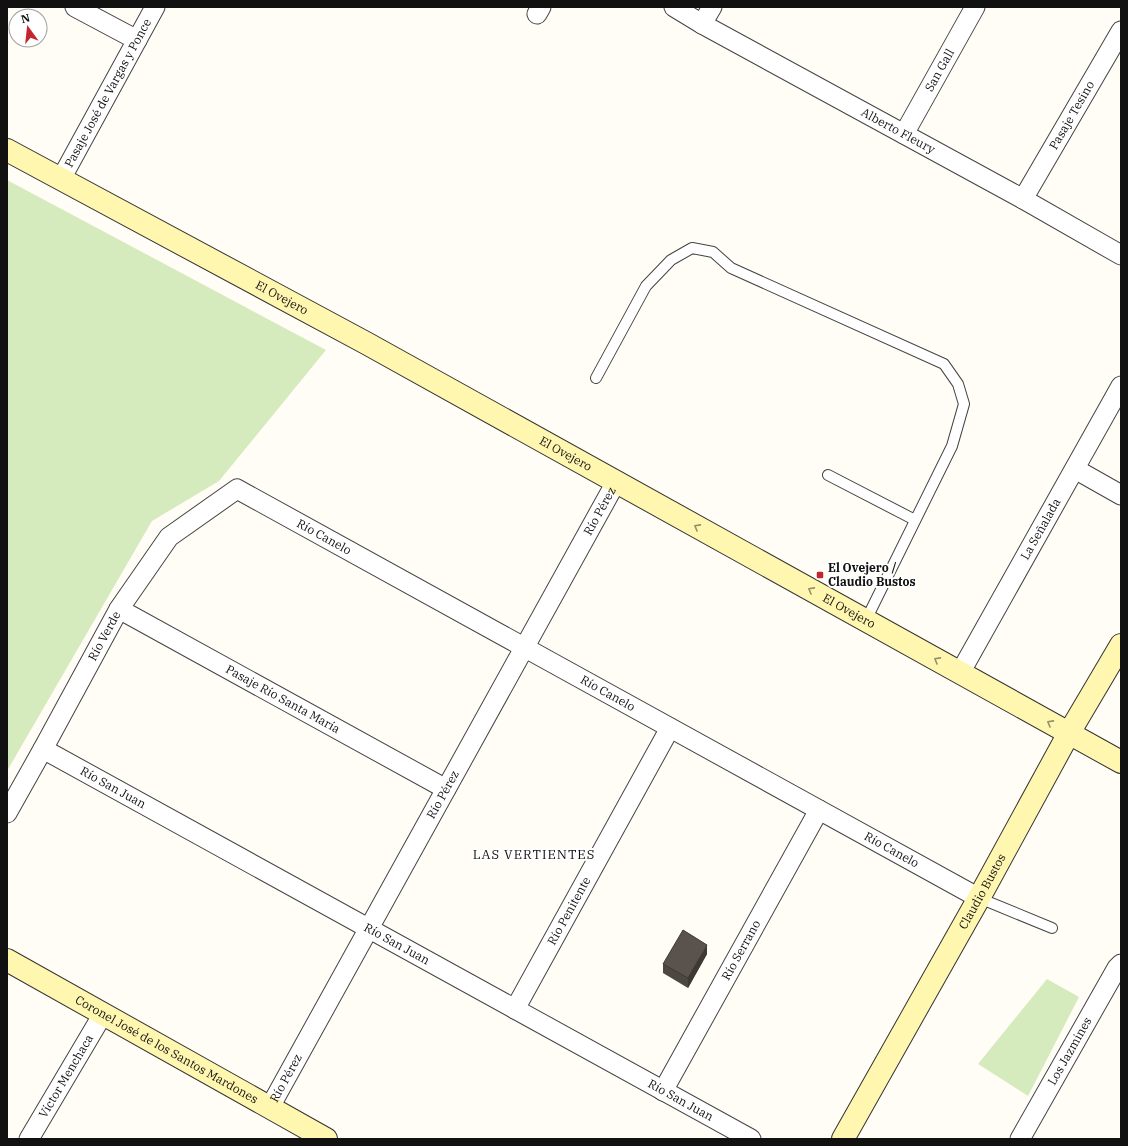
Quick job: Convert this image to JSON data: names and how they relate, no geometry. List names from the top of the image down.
{
  "streets": {
    "street": [
      "San Gall",
      "Pasaje José de Vargas y Ponce",
      "Pasaje Tesino",
      "Alberto Fleury",
      "El Ovejero",
      "Río Pérez",
      "La Señalada",
      "Río Canelo",
      "Río Verde",
      "Pasaje Río Santa María",
      "Río San Juan",
      "Claudio Bustos",
      "Río Penitente",
      "Río Serrano",
      "Coronel José de los Santos Mardones",
      "Los Jazmines",
      "Víctor Menchaca"
    ]
  },
  "crossings": [
    ["San Gall", "Alberto Fleury"],
    ["Pasaje José de Vargas y Ponce", "El Ovejero"],
    ["Pasaje Tesino", "Alberto Fleury"],
    ["El Ovejero", "Río Pérez"],
    ["El Ovejero", "La Señalada"],
    ["El Ovejero", "Claudio Bustos"],
    ["Río Pérez", "Río Canelo"],
    ["Río Pérez", "Pasaje Río Santa María"],
    ["Río Pérez", "Río San Juan"],
    ["Río Pérez", "Coronel José de los Santos Mardones"],
    ["Río Canelo", "Río Verde"],
    ["Río Canelo", "Claudio Bustos"],
    ["Río Canelo", "Río Penitente"],
    ["Río Canelo", "Río Serrano"],
    ["Río Verde", "Pasaje Río Santa María"],
    ["Río Verde", "Río San Juan"],
    ["Río San Juan", "Río Penitente"],
    ["Río San Juan", "Río Serrano"],
    ["Coronel José de los Santos Mardones", "Víctor Menchaca"]
  ],
  "one_way": ["El Ovejero"],
  "districts": ["LAS VERTIENTES"],
  "places": {
    "transit": ["El Ovejero / Claudio Bustos"]
  },
  "north": "top"
}
